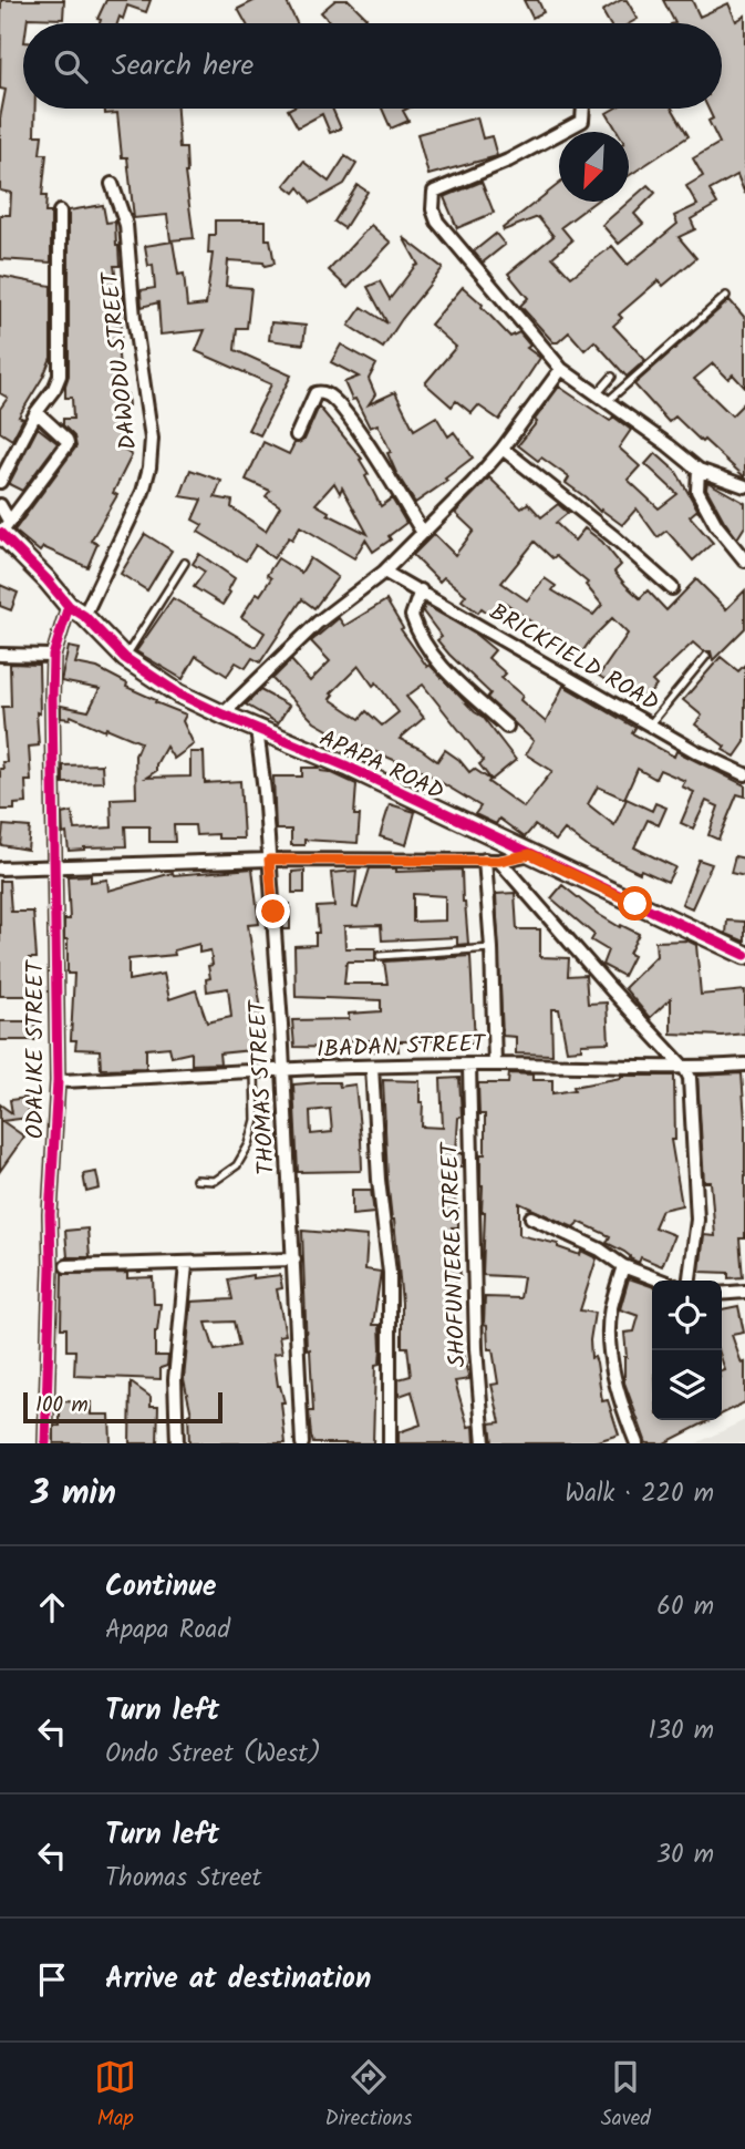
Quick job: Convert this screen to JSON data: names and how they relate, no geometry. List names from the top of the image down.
{
  "streets": {
    "street": [
      "DAWODU STREET",
      "BRICKFIELD ROAD",
      "APAPA ROAD",
      "IBADAN STREET",
      "ODALIKE STREET",
      "THOMAS STREET",
      "SHOFUNTERE STREET"
    ]
  },
  "crossings": [
    ["DAWODU STREET", "APAPA ROAD"],
    ["APAPA ROAD", "ODALIKE STREET"],
    ["APAPA ROAD", "THOMAS STREET"],
    ["IBADAN STREET", "ODALIKE STREET"],
    ["IBADAN STREET", "THOMAS STREET"],
    ["IBADAN STREET", "SHOFUNTERE STREET"]
  ],
  "scale_bar": "100 m",
  "north": "bottom left",
  "page": {
    "search": "Search here",
    "scale": "100 m",
    "heading": ["3 min", "Walk · 220 m"],
    "list": [
      ["Continue", "Apapa Road", "60 m"],
      ["Turn left", "Ondo Street (West)", "130 m"],
      ["Turn left", "Thomas Street", "30 m"],
      "Arrive at destination"
    ],
    "nav": ["Map", "Directions", "Saved"]
  }
}
